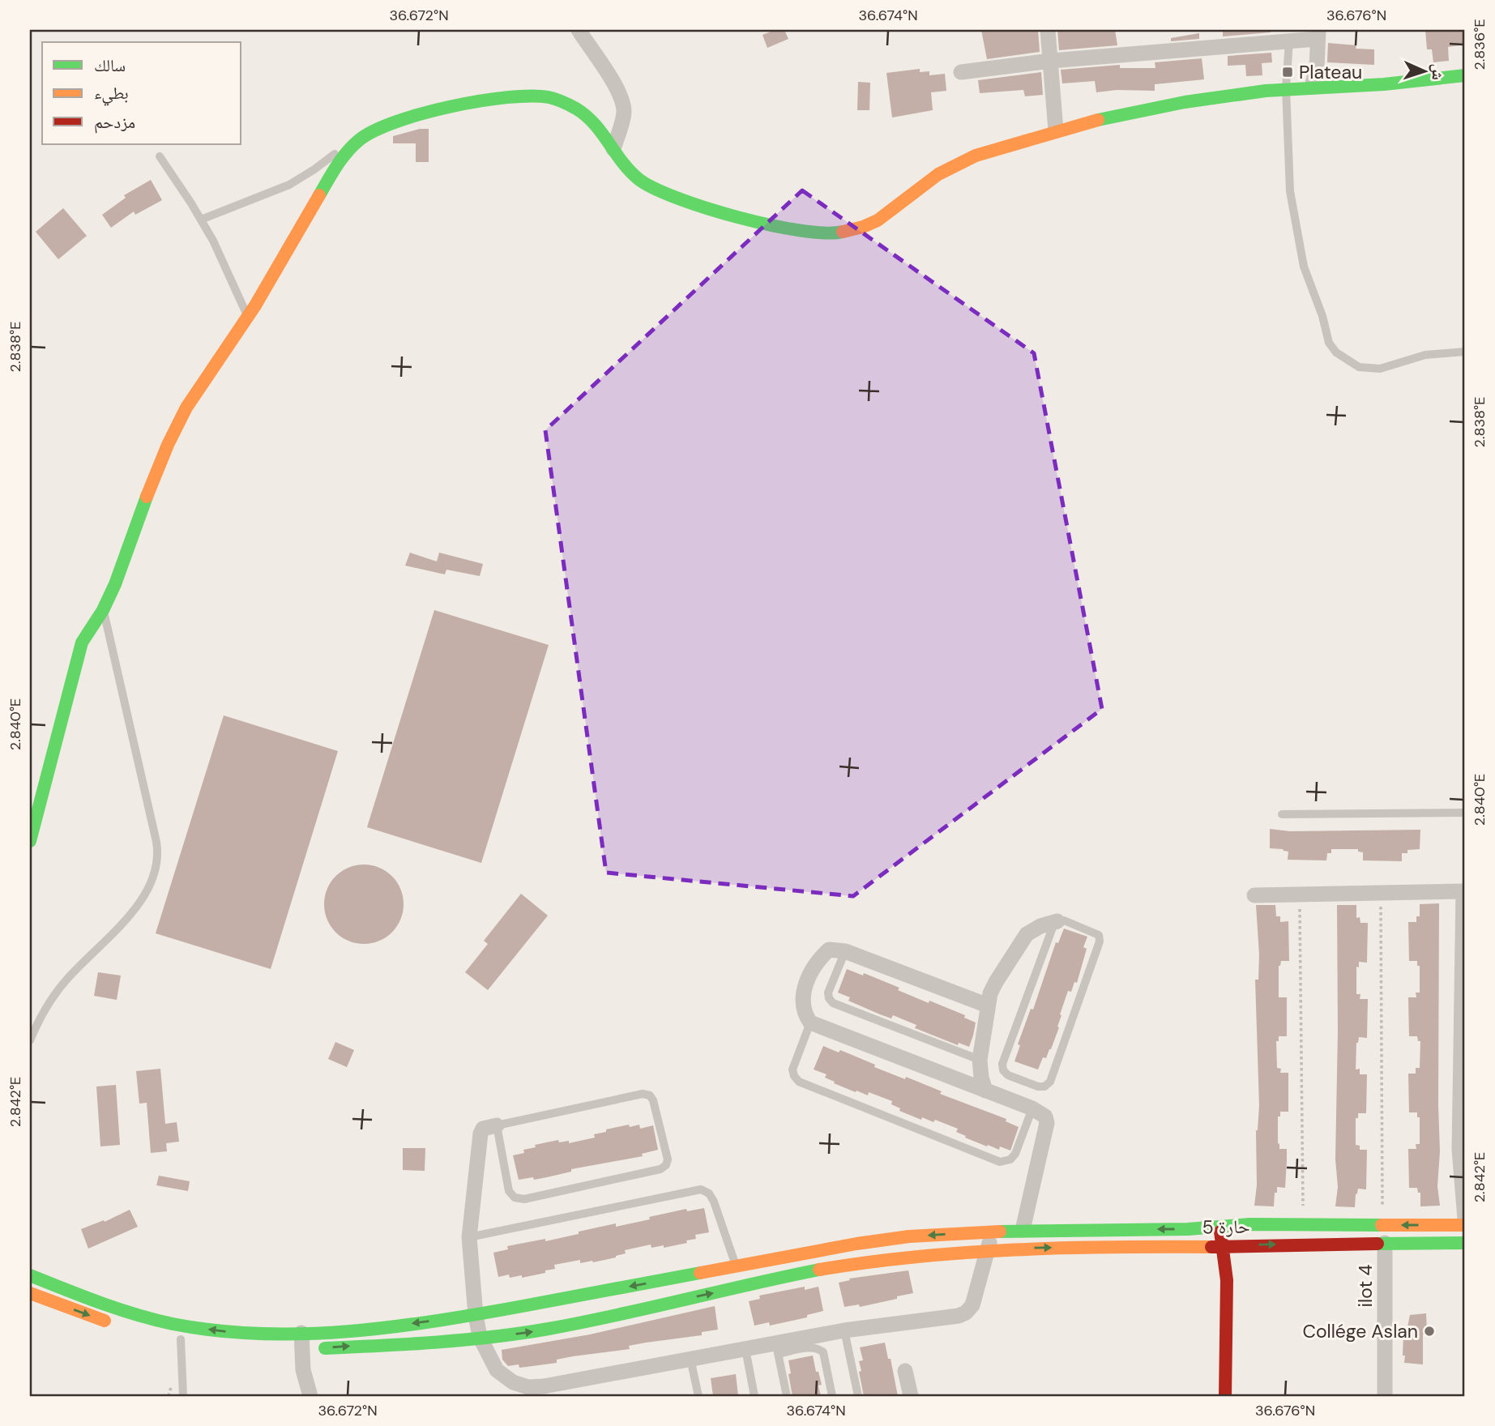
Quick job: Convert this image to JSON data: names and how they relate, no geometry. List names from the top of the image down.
{
  "streets": {
    "street": ["حارة 5", "ilot 4"]
  },
  "crossings": [
    ["حارة 5", "ilot 4"]
  ],
  "places": {
    "transit": ["Plateau"],
    "other": ["Collége Aslan"]
  },
  "legend": ["سالك", "بطيء", "مزدحم"],
  "north": "right",
  "coordinates": [
    "36.672°N",
    "36.674°N",
    "36.676°N",
    "2.836°E",
    "2.838°E",
    "2.840°E",
    "2.842°E"
  ]
}
